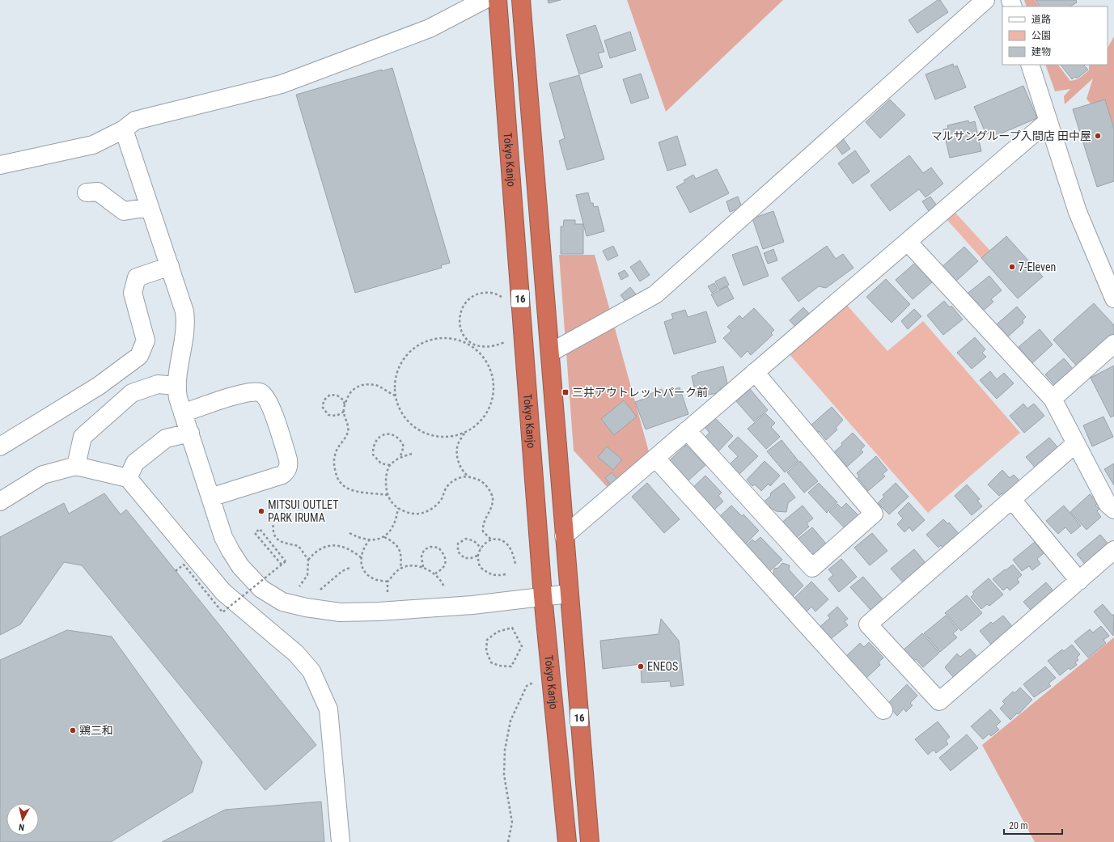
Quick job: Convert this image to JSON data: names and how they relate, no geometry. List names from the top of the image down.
{
  "streets": {
    "highway": ["Tokyo Kanjo", "16"]
  },
  "places": {
    "other": [
      "マルサングループ入間店 田中屋",
      "7-Eleven",
      "MITSUI OUTLET PARK IRUMA",
      "ENEOS",
      "鶏三和"
    ],
    "transit": ["三井アウトレットパーク前"]
  },
  "legend": ["道路", "公園", "建物"],
  "scale_bar": "20 m",
  "north": "bottom"
}
